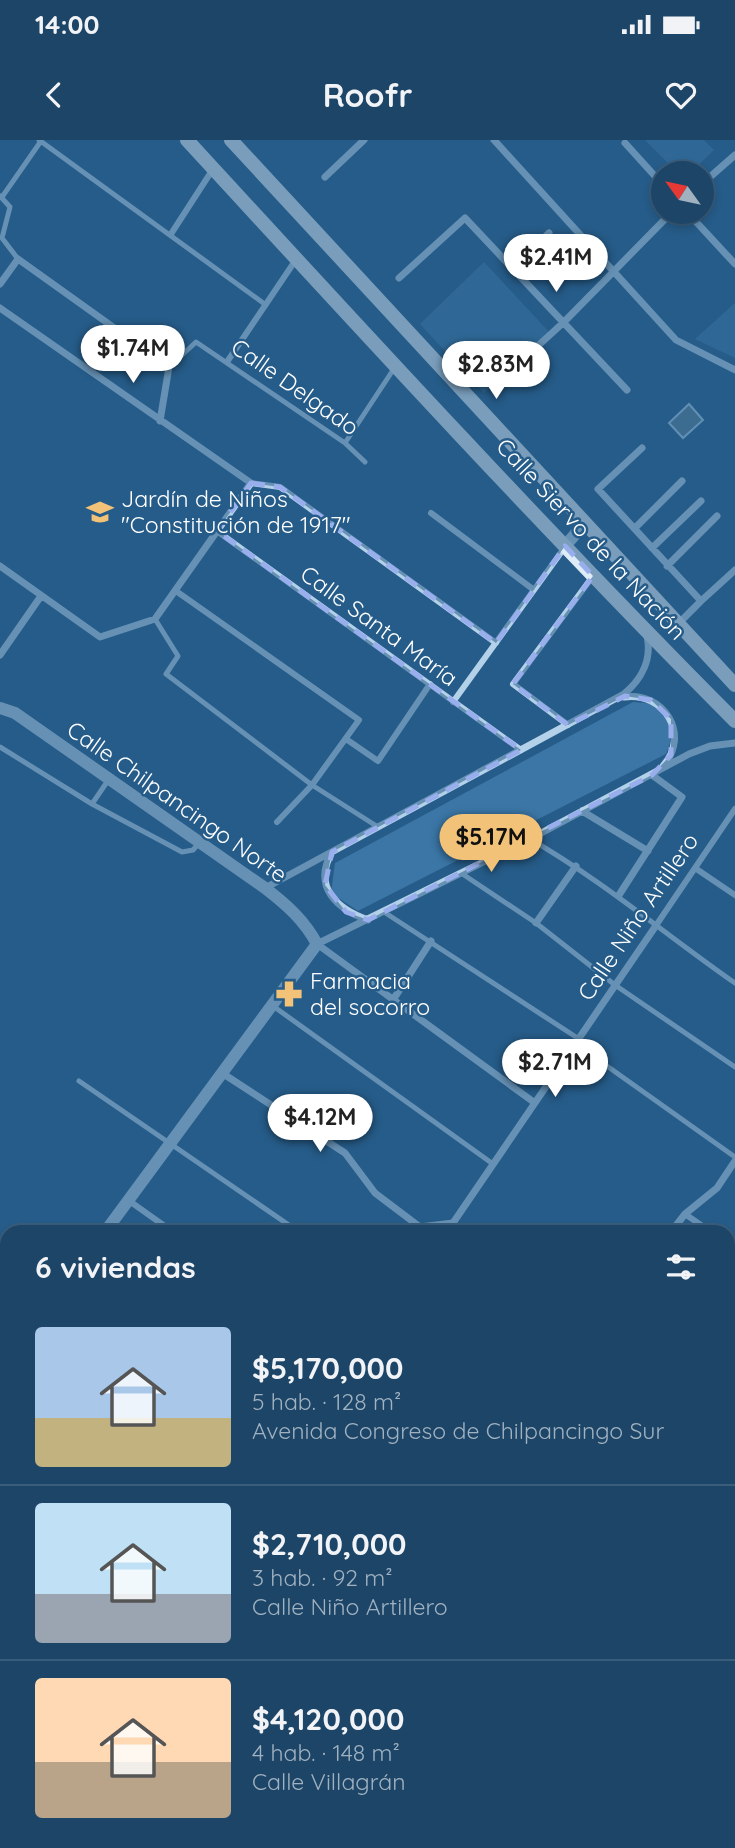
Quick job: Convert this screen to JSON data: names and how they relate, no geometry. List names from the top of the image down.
{
  "streets": {
    "main road": ["Calle Siervo de la Nación"],
    "street": ["Calle Santa María", "Calle Chilpancingo Norte", "Calle Niño Artillero"],
    "lane": ["Calle Delgado"]
  },
  "places": {
    "school or university": ["Jardín de Niños \"Constitución de 1917\""],
    "pharmacy": ["Farmacia del socorro"]
  },
  "north": "top left",
  "page": {
    "status": "14:00",
    "header": "Roofr",
    "price": [
      "$2.41M",
      "$1.74M",
      "$2.83M",
      "$5.17M",
      "$2.71M",
      "$4.12M"
    ],
    "heading": "6 viviendas",
    "list": [
      {
        "name": "$5,170,000",
        "note": "5 hab. · 128 m² · Avenida Congreso de Chilpancingo Sur"
      },
      {
        "name": "$2,710,000",
        "note": "3 hab. · 92 m² · Calle Niño Artillero"
      },
      {
        "name": "$4,120,000",
        "note": "4 hab. · 148 m² · Calle Villagrán"
      }
    ]
  }
}
